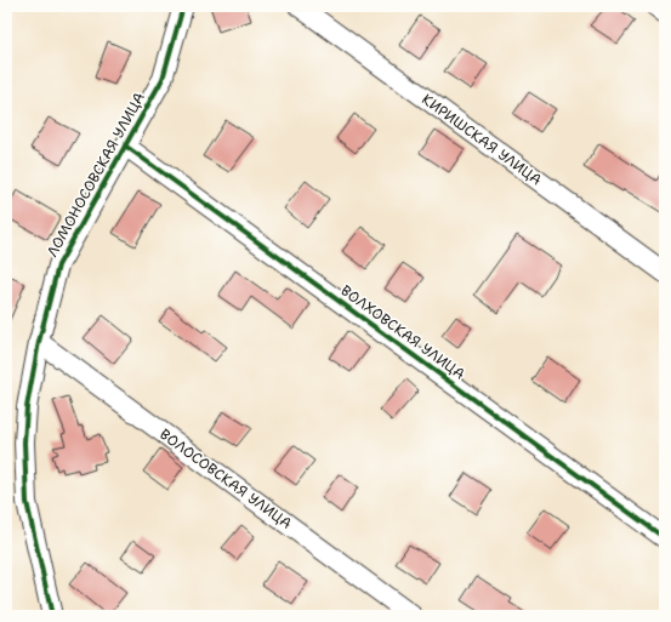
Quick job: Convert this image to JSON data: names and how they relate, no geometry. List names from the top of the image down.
{
  "streets": {
    "street": [
      "КИРИШСКАЯ УЛИЦА",
      "ЛОМОНОСОВСКАЯ УЛИЦА",
      "ВОЛХОВСКАЯ УЛИЦА",
      "ВОЛОСОВСКАЯ УЛИЦА"
    ]
  },
  "crossings": [
    ["ЛОМОНОСОВСКАЯ УЛИЦА", "ВОЛХОВСКАЯ УЛИЦА"],
    ["ЛОМОНОСОВСКАЯ УЛИЦА", "ВОЛОСОВСКАЯ УЛИЦА"]
  ]
}
